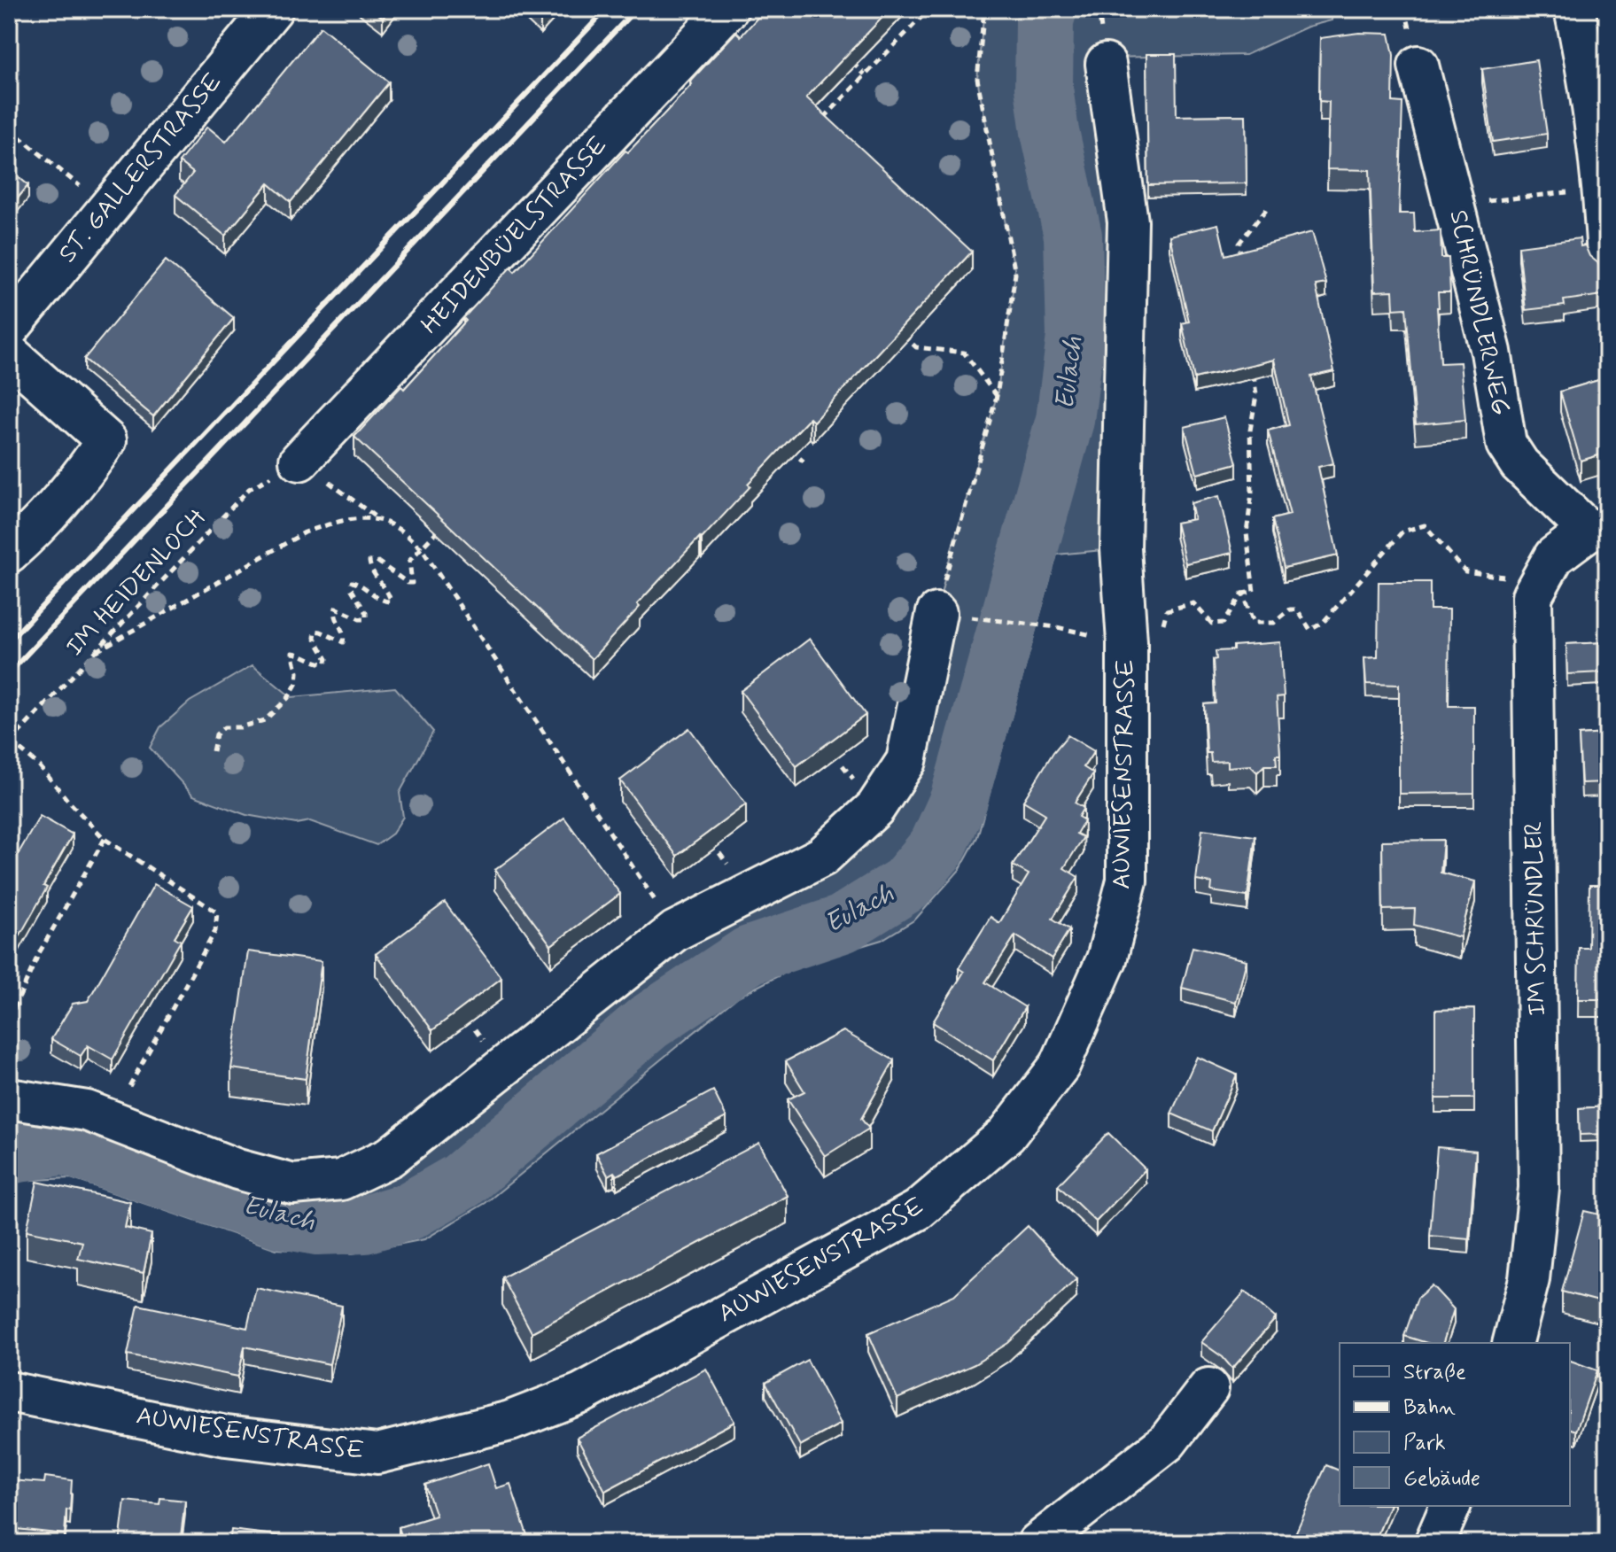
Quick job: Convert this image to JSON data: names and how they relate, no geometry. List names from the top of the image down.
{
  "streets": {
    "street": [
      "ST. GALLERSTRASSE",
      "HEIDENBÜELSTRASSE",
      "SCHRÜNDLERWEG",
      "AUWIESENSTRASSE",
      "IM SCHRÜNDLER"
    ],
    "path": ["IM HEIDENLOCH"]
  },
  "crossings": [
    ["HEIDENBÜELSTRASSE", "IM HEIDENLOCH"],
    ["SCHRÜNDLERWEG", "IM SCHRÜNDLER"]
  ],
  "water": ["Eulach"],
  "legend": [
    "Straße",
    "Bahn",
    "Park",
    "Gebäude"
  ]
}
